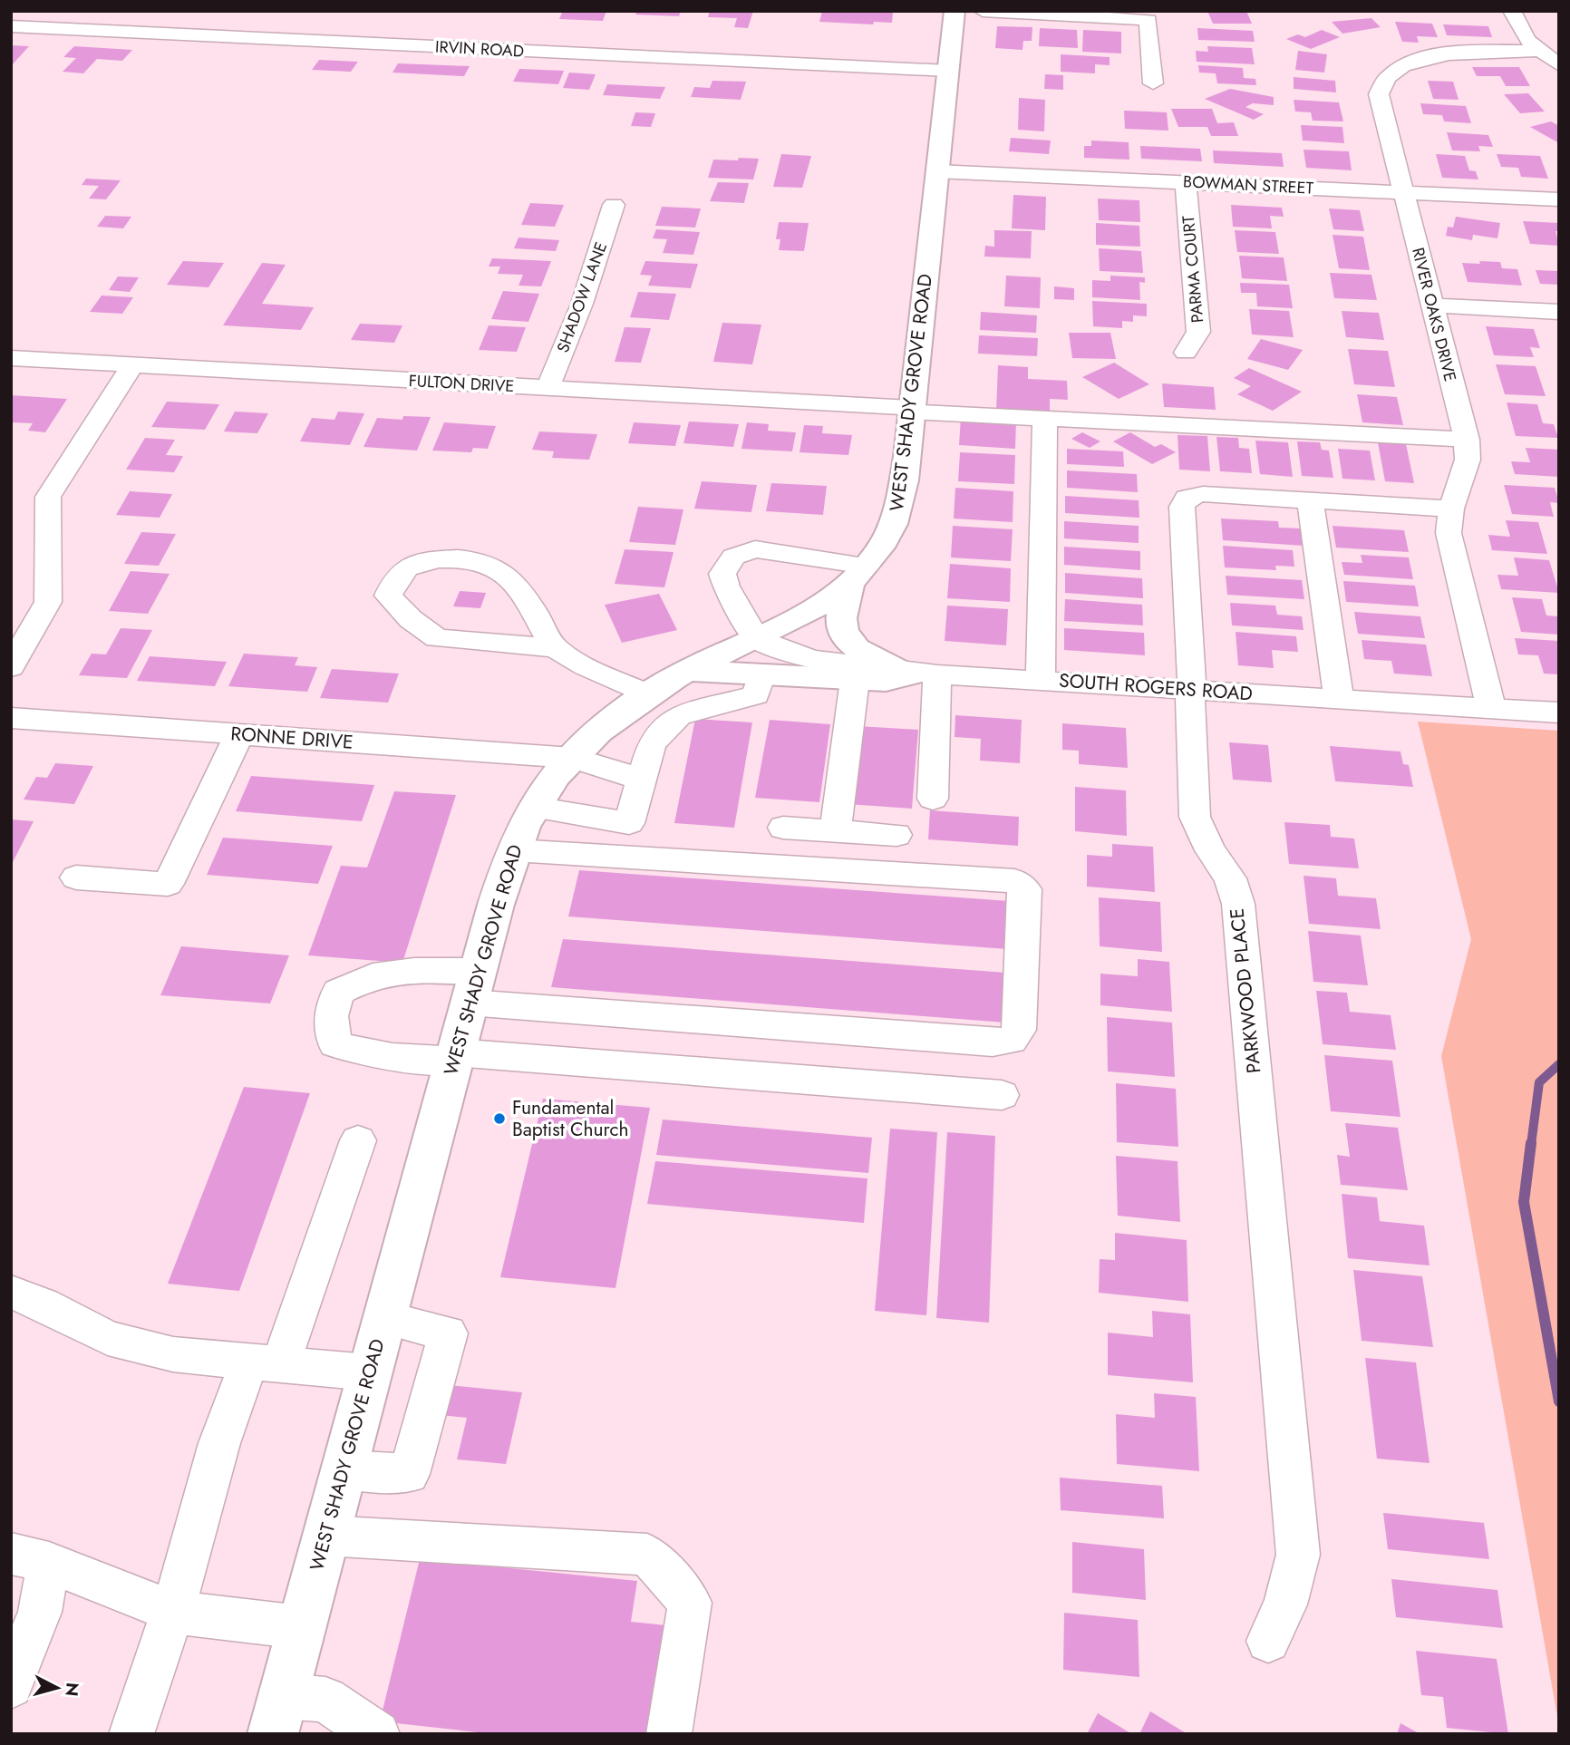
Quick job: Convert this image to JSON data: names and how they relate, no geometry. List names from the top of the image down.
{
  "streets": {
    "main road": ["WEST SHADY GROVE ROAD"],
    "street": [
      "IRVIN ROAD",
      "BOWMAN STREET",
      "PARMA COURT",
      "SHADOW LANE",
      "RIVER OAKS DRIVE",
      "FULTON DRIVE",
      "SOUTH ROGERS ROAD",
      "RONNE DRIVE",
      "PARKWOOD PLACE"
    ]
  },
  "crossings": [
    ["IRVIN ROAD", "WEST SHADY GROVE ROAD"],
    ["BOWMAN STREET", "PARMA COURT"],
    ["BOWMAN STREET", "RIVER OAKS DRIVE"],
    ["BOWMAN STREET", "WEST SHADY GROVE ROAD"],
    ["SHADOW LANE", "FULTON DRIVE"],
    ["RIVER OAKS DRIVE", "FULTON DRIVE"],
    ["RIVER OAKS DRIVE", "SOUTH ROGERS ROAD"],
    ["RIVER OAKS DRIVE", "PARKWOOD PLACE"],
    ["FULTON DRIVE", "WEST SHADY GROVE ROAD"],
    ["WEST SHADY GROVE ROAD", "SOUTH ROGERS ROAD"],
    ["WEST SHADY GROVE ROAD", "RONNE DRIVE"],
    ["SOUTH ROGERS ROAD", "PARKWOOD PLACE"]
  ],
  "places": ["Fundamental Baptist Church"],
  "north": "right"
}
